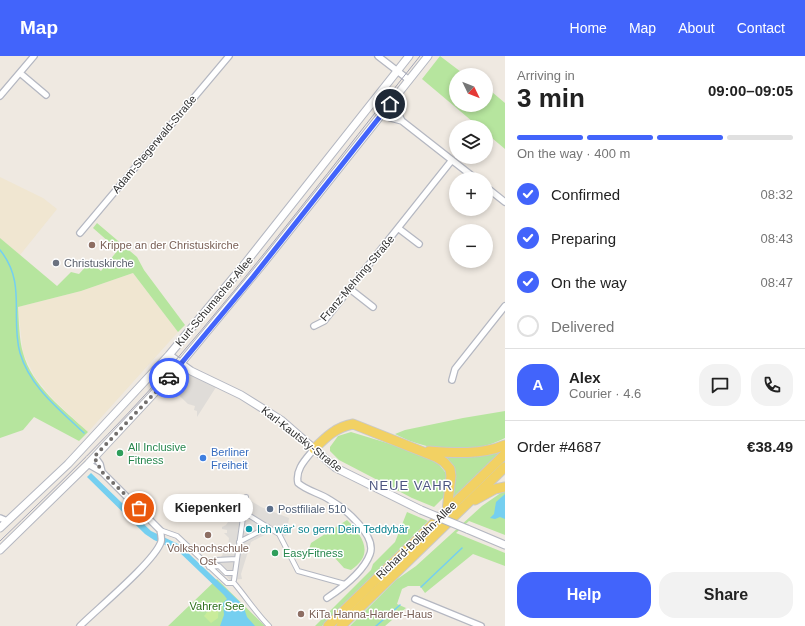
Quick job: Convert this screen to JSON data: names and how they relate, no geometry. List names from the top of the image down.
{
  "streets": {
    "main road": ["Richard-Boljahn-Allee"],
    "street": [
      "Adam-Stegerwald-Straße",
      "Franz-Mehring-Straße",
      "Kurt-Schumacher-Allee",
      "Karl-Kautsky-Straße"
    ]
  },
  "crossings": [
    ["Kurt-Schumacher-Allee", "Karl-Kautsky-Straße"]
  ],
  "districts": ["NEUE VAHR"],
  "parks": ["Vahrer See"],
  "places": [
    "Krippe an der Christuskirche",
    "Christuskirche",
    "All Inclusive Fitness",
    "Berliner Freiheit",
    "Kiepenkerl",
    "Postfiliale 510",
    "Ich wär‘ so gern Dein Teddybär",
    "Volkshochschule Ost",
    "EasyFitness",
    "KiTa Hanna-Harder-Haus"
  ],
  "north": "bottom right",
  "page": {
    "header": "Map",
    "nav": [
      "Home",
      "Map",
      "About",
      "Contact"
    ],
    "heading": ["3 min", "Arriving in", "09:00–09:05"],
    "panel": [
      "Alex",
      "Courier · 4.6",
      "Order #4687",
      "€38.49"
    ],
    "map_buttons": ["+", "−"],
    "bar": "On the way · 400 m",
    "list": [
      ["Confirmed", "08:32"],
      ["Preparing", "08:43"],
      ["On the way", "08:47"],
      "Delivered"
    ],
    "round": "A",
    "bubble": "Kiepenkerl",
    "buttons": ["Help", "Share"]
  }
}
